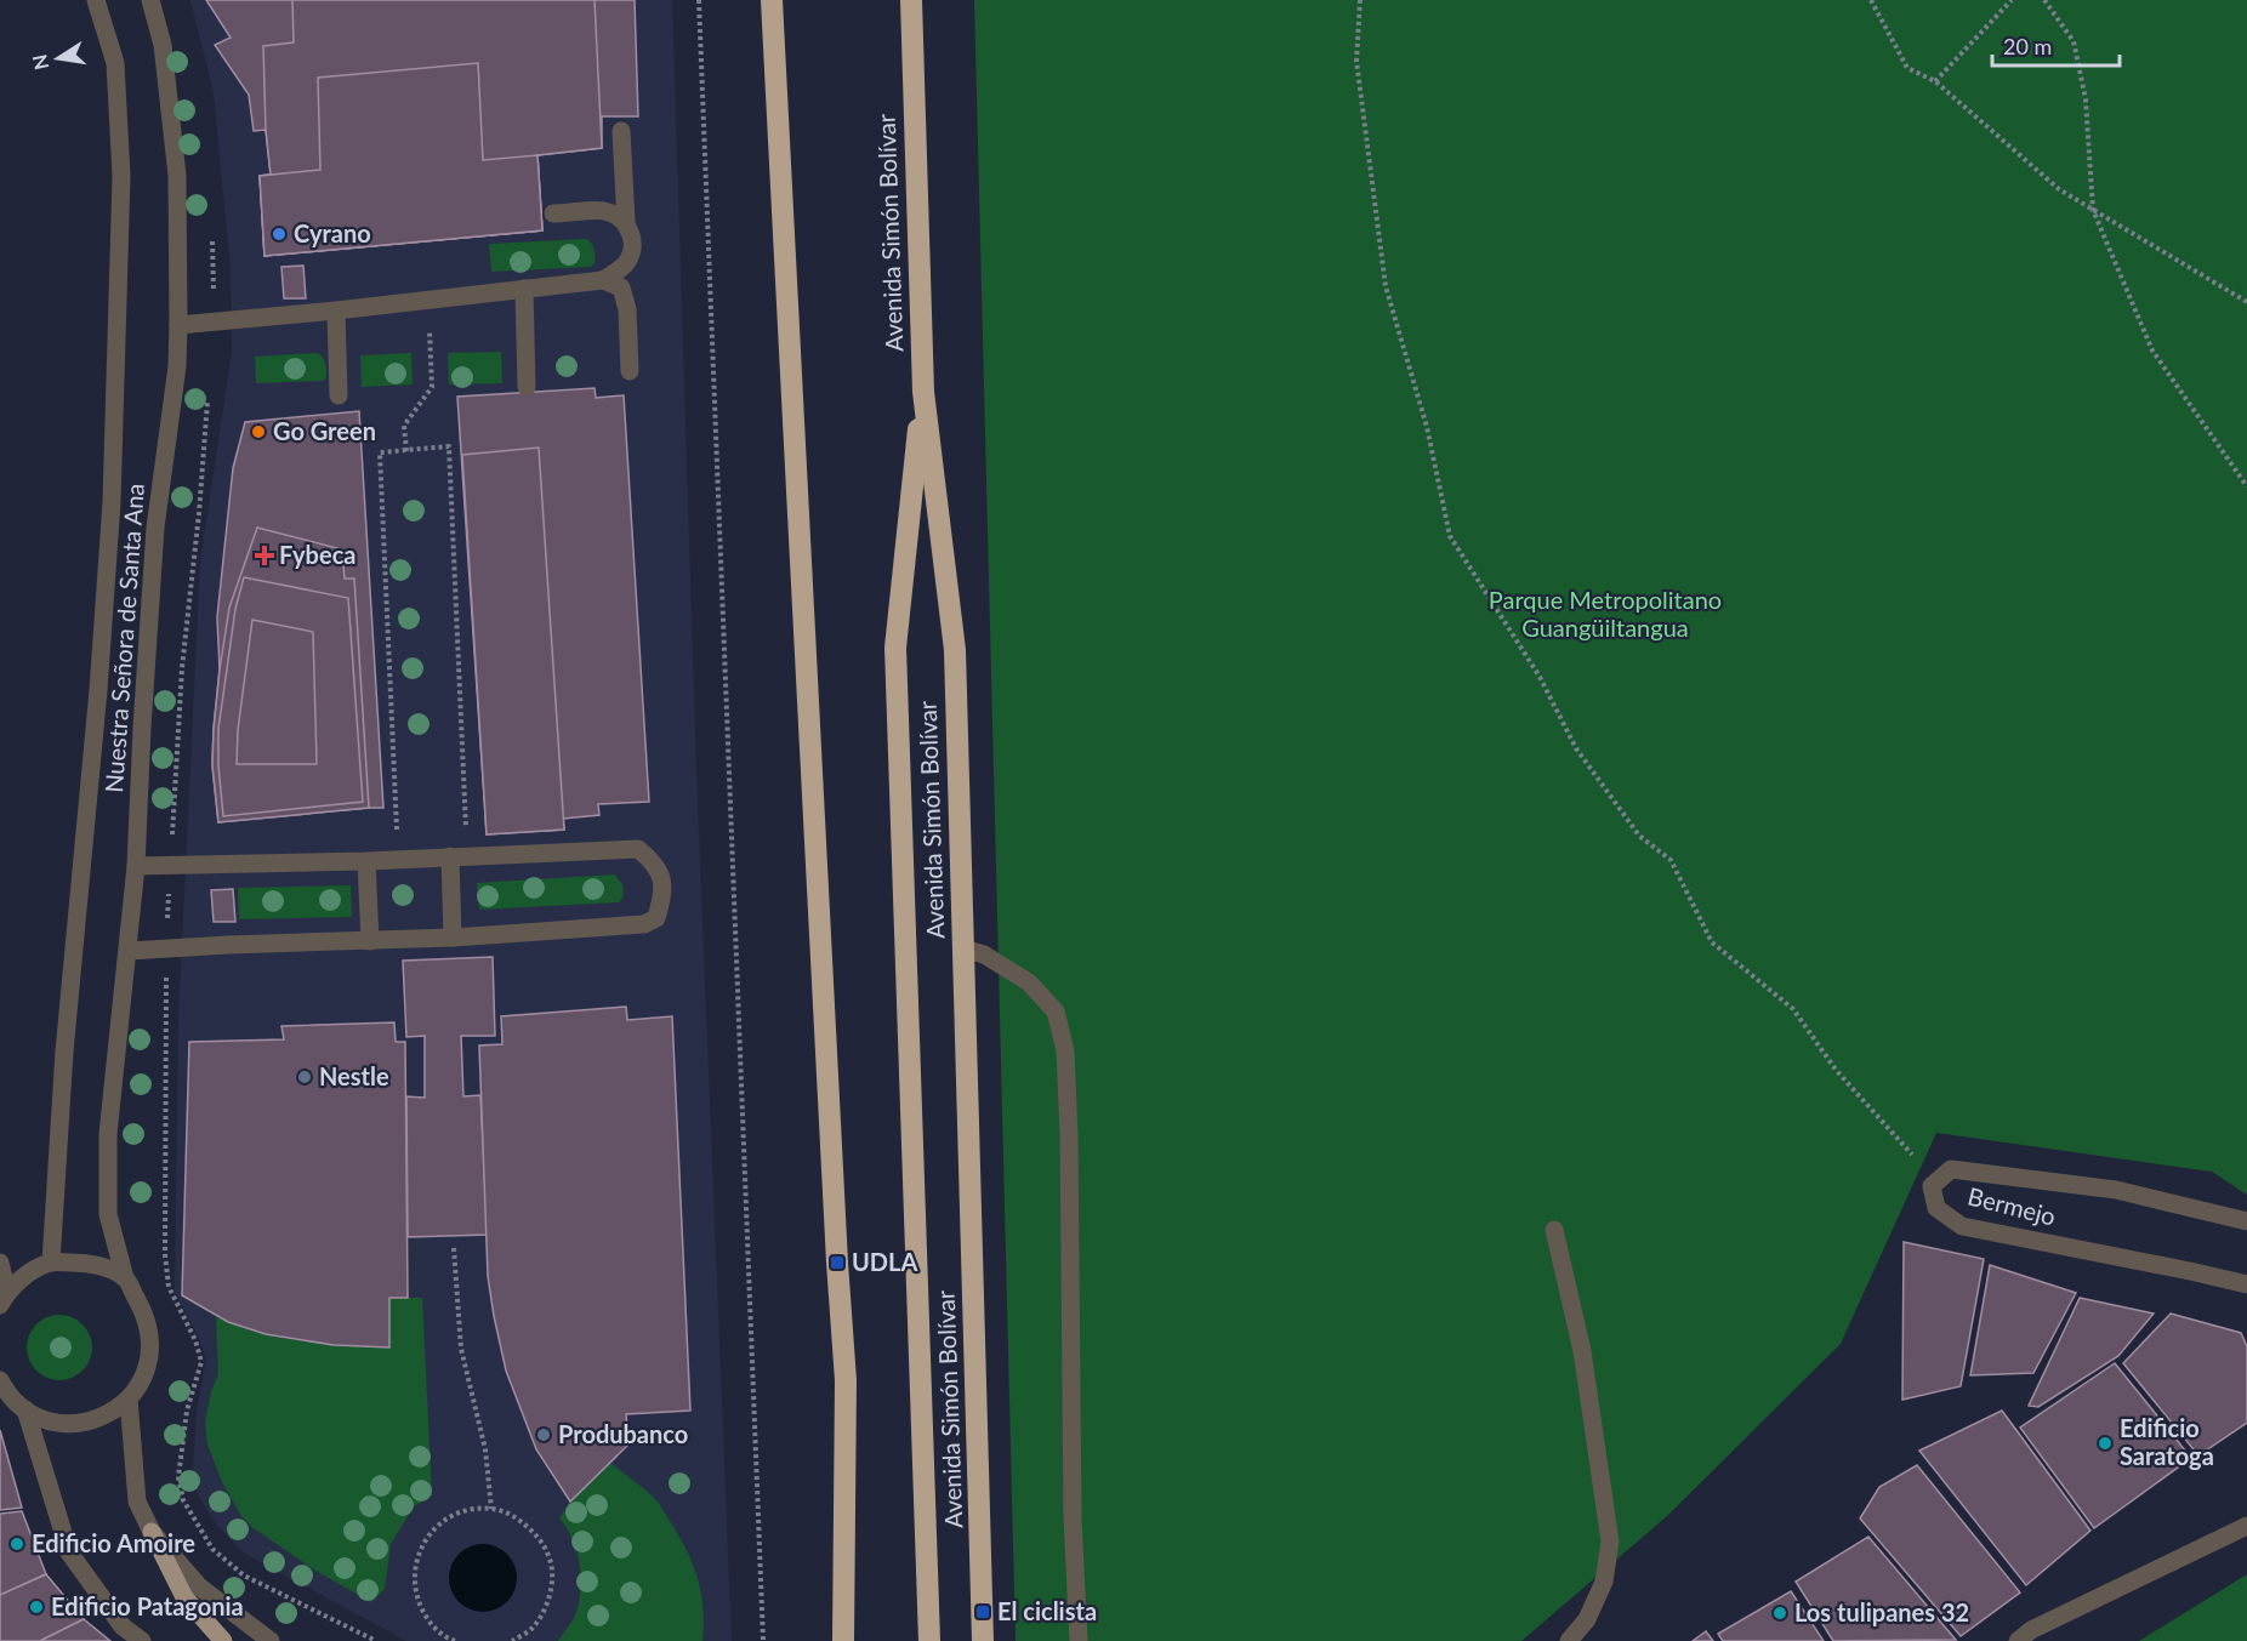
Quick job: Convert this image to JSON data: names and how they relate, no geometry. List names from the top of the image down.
{
  "streets": {
    "highway": ["Avenida Simón Bolívar"],
    "street": ["Nuestra Señora de Santa Ana", "Bermejo"]
  },
  "parks": ["Parque Metropolitano Guangüiltangua"],
  "places": {
    "other": [
      "Cyrano",
      "Go Green",
      "Nestle",
      "Produbanco",
      "Edificio Saratoga",
      "Edificio Amoire",
      "Edificio Patagonia",
      "Los tulipanes 32"
    ],
    "health": ["Fybeca"],
    "transit": ["UDLA", "El ciclista"]
  },
  "scale_bar": "20 m",
  "north": "left"
}
